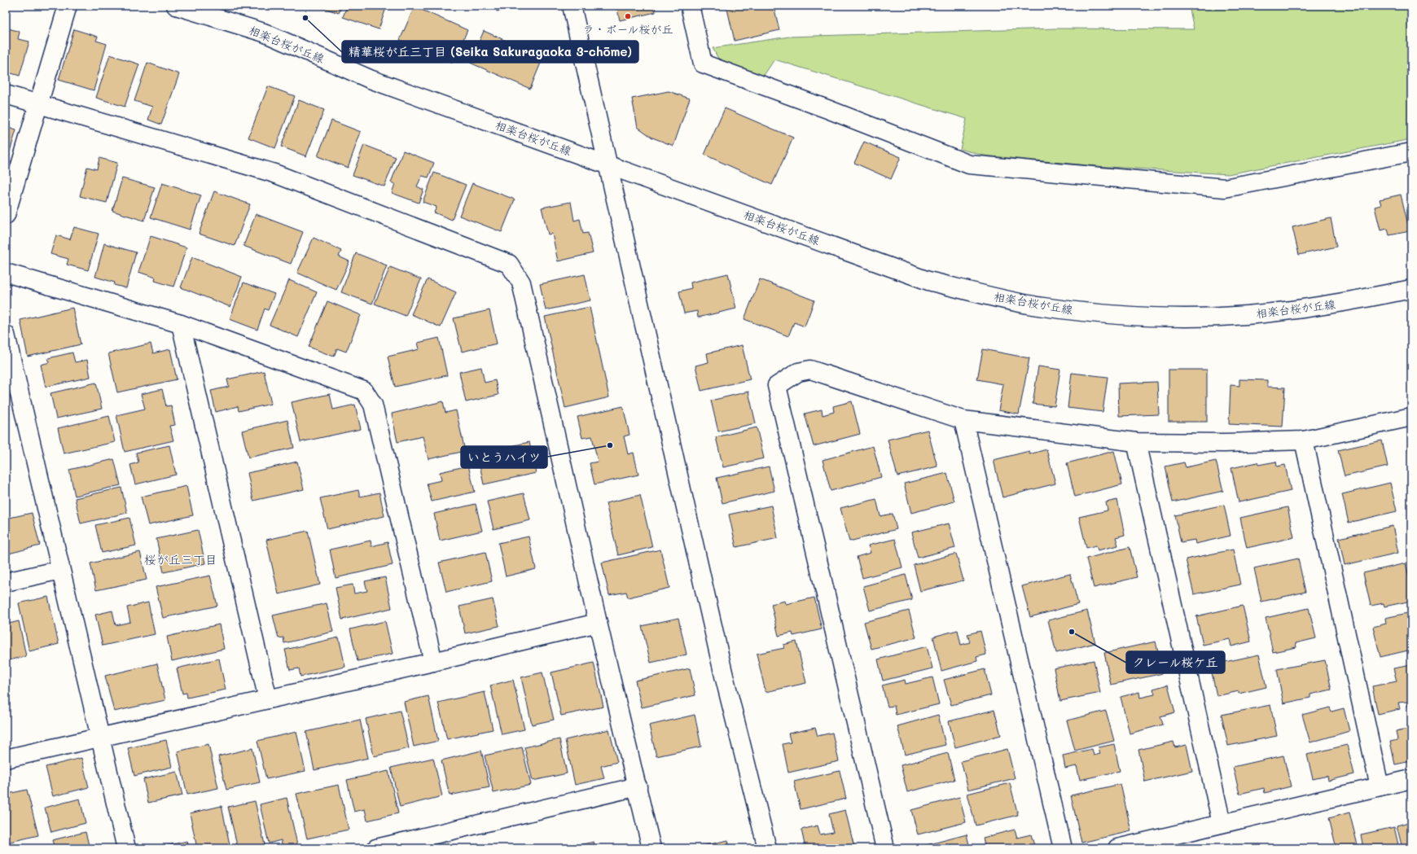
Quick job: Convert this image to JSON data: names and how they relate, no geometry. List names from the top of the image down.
{
  "streets": {
    "street": ["相楽台桜が丘線"]
  },
  "districts": ["桜が丘三丁目"],
  "places": [
    "ラ・ポール桜が丘",
    "精華桜が丘三丁目 (Seika Sakuragaoka 3-chōme)",
    "いとうハイツ",
    "クレール桜ケ丘"
  ]
}
